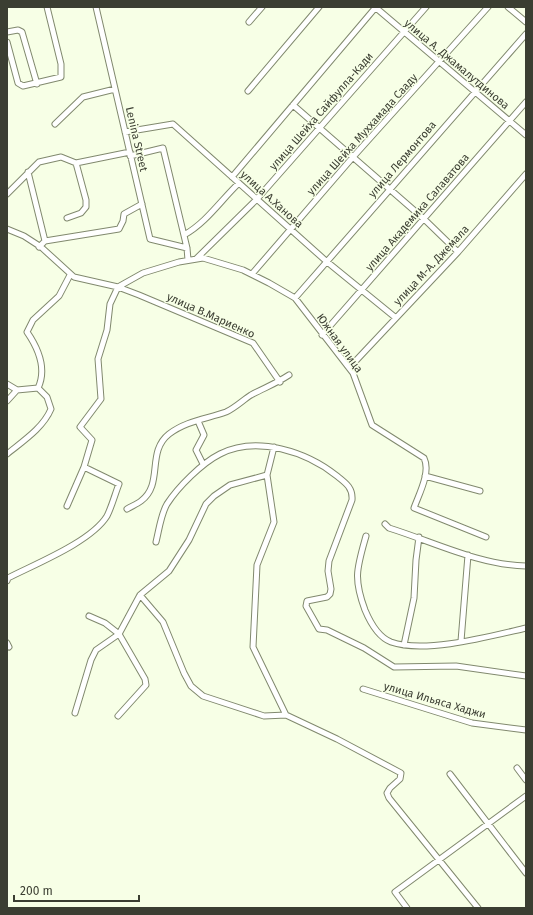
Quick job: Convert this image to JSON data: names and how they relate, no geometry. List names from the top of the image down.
{
  "streets": {
    "street": [
      "улица А. Джамалутдинова",
      "улица Шейха Сайфулла-Кади",
      "улица Шейха Муххамада Сааду",
      "Lenina Street",
      "улица Лермонтова",
      "улица А.Ханова",
      "улица Академика Салаватова",
      "улица М-А. Джемала",
      "улица В.Мариенко",
      "Южная улица",
      "улица Ильяса Хаджи"
    ]
  },
  "crossings": [
    ["улица А. Джамалутдинова", "улица Шейха Сайфулла-Кади"],
    ["улица А. Джамалутдинова", "улица Шейха Муххамада Сааду"],
    ["улица А. Джамалутдинова", "улица Лермонтова"],
    ["улица А. Джамалутдинова", "улица Академика Салаватова"],
    ["улица Шейха Сайфулла-Кади", "улица А.Ханова"],
    ["улица Шейха Сайфулла-Кади", "Южная улица"],
    ["улица Шейха Муххамада Сааду", "улица А.Ханова"],
    ["улица Шейха Муххамада Сааду", "Южная улица"],
    ["Lenina Street", "улица А.Ханова"],
    ["улица Лермонтова", "улица А.Ханова"],
    ["улица Лермонтова", "Южная улица"],
    ["улица А.Ханова", "улица Академика Салаватова"],
    ["улица А.Ханова", "улица М-А. Джемала"],
    ["улица Академика Салаватова", "Южная улица"],
    ["улица М-А. Джемала", "Южная улица"],
    ["улица В.Мариенко", "Южная улица"]
  ],
  "scale_bar": "200 m"
}
